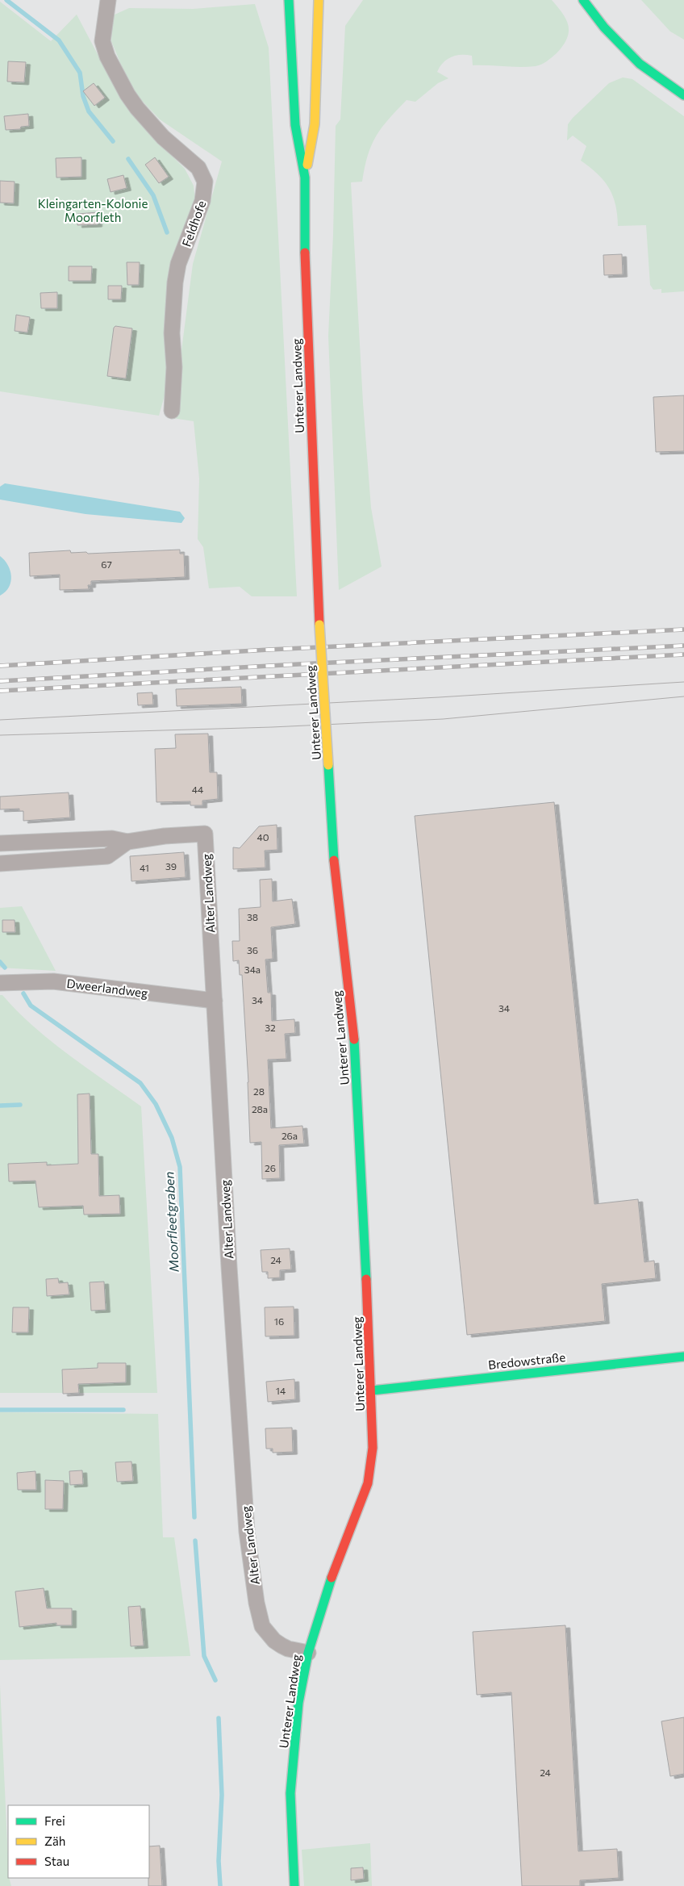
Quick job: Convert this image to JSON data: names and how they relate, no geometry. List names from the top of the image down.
{
  "streets": {
    "main road": ["Unterer Landweg", "Bredowstraße"],
    "street": ["Feldhofe", "Alter Landweg", "Dweerlandweg"]
  },
  "crossings": [
    ["Unterer Landweg", "Alter Landweg"],
    ["Unterer Landweg", "Bredowstraße"],
    ["Alter Landweg", "Dweerlandweg"]
  ],
  "water": ["Moorfleetgraben"],
  "parks": ["Kleingarten-Kolonie Moorfleth"],
  "house_numbers": [
    "67",
    "44",
    "40",
    "39",
    "41",
    "38",
    "36",
    "34a",
    "34",
    "34",
    "32",
    "28",
    "28a",
    "26a",
    "26",
    "24",
    "16",
    "14",
    "24"
  ],
  "legend": ["Frei", "Zäh", "Stau"]
}
